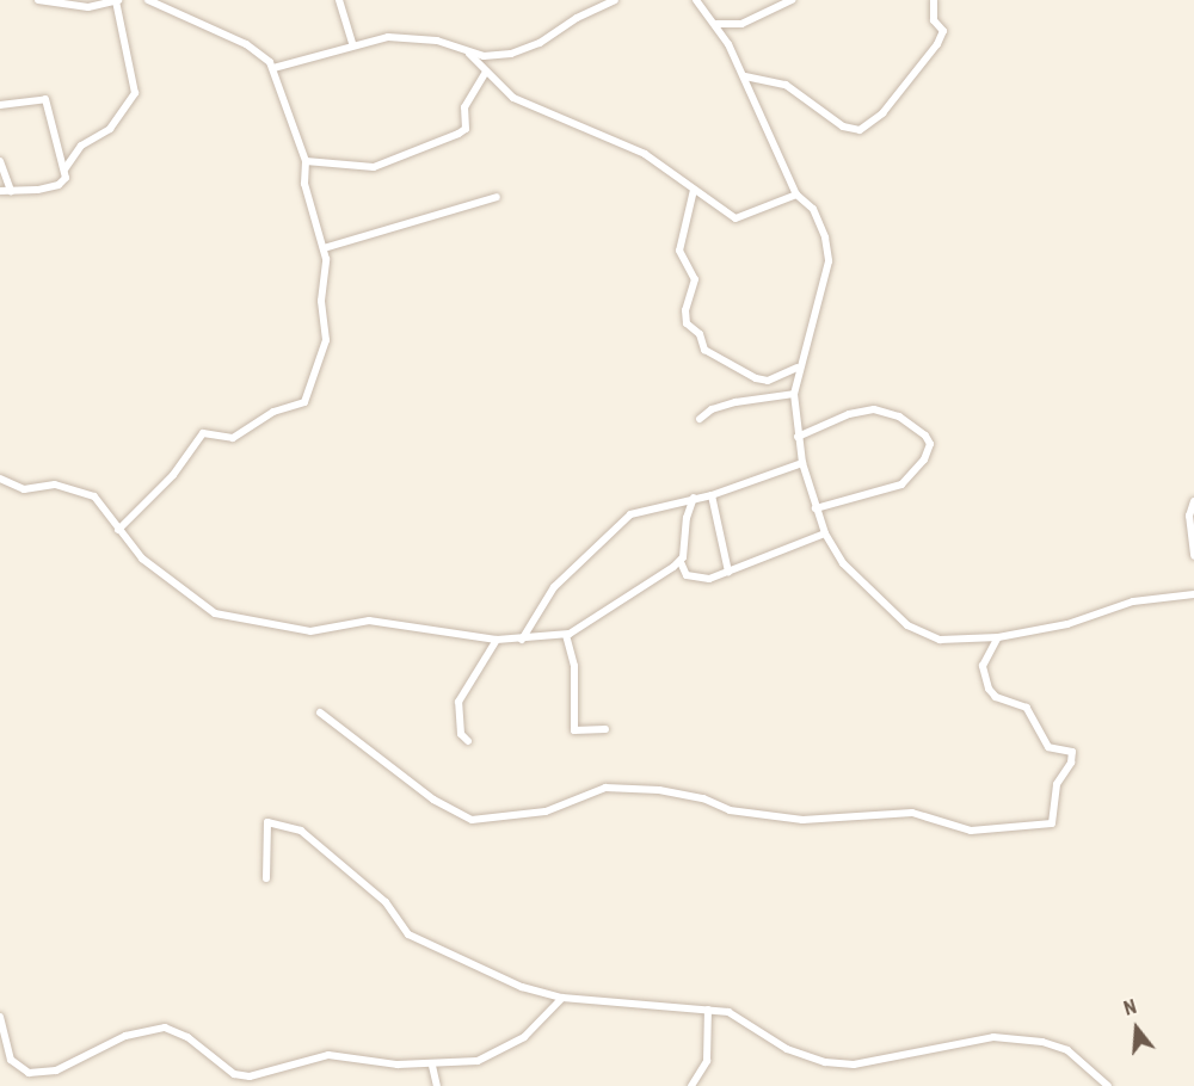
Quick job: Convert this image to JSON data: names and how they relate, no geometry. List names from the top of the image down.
{
  "north": "top"
}
